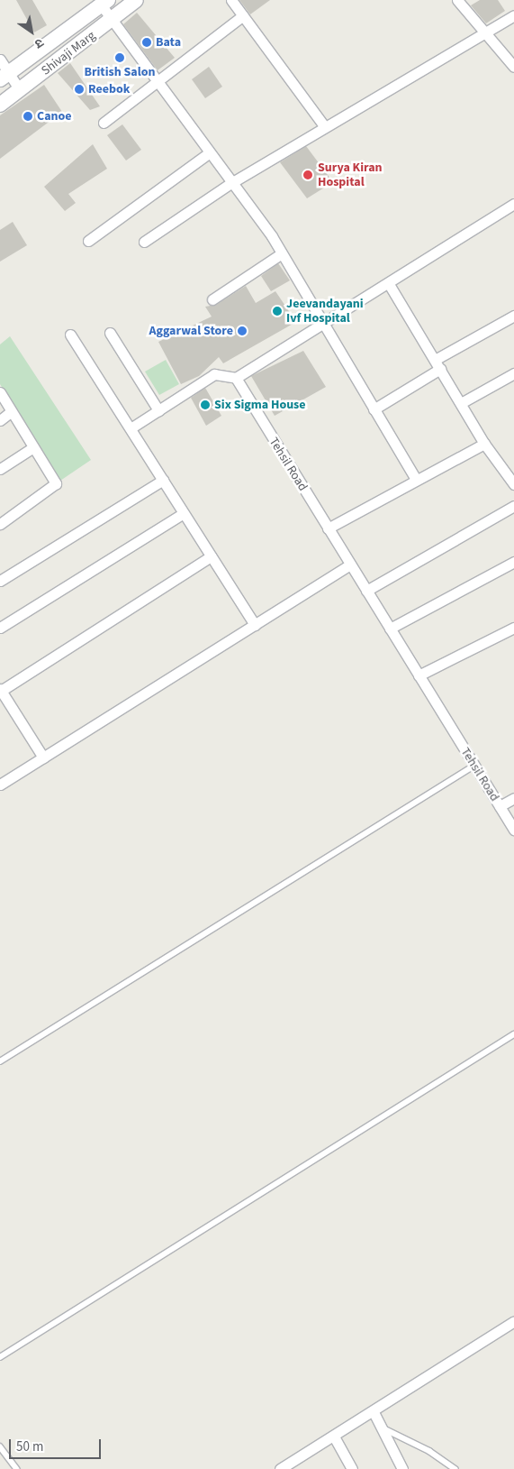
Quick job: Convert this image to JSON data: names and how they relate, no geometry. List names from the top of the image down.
{
  "streets": {
    "main road": ["Shivaji Marg"],
    "street": ["Tehsil Road"]
  },
  "places": [
    "Bata",
    "British Salon",
    "Reebok",
    "Canoe",
    "Surya Kiran Hospital",
    "Jeevandayani Ivf Hospital",
    "Aggarwal Store",
    "Six Sigma House"
  ],
  "scale_bar": "50 m",
  "north": "bottom right"
}
